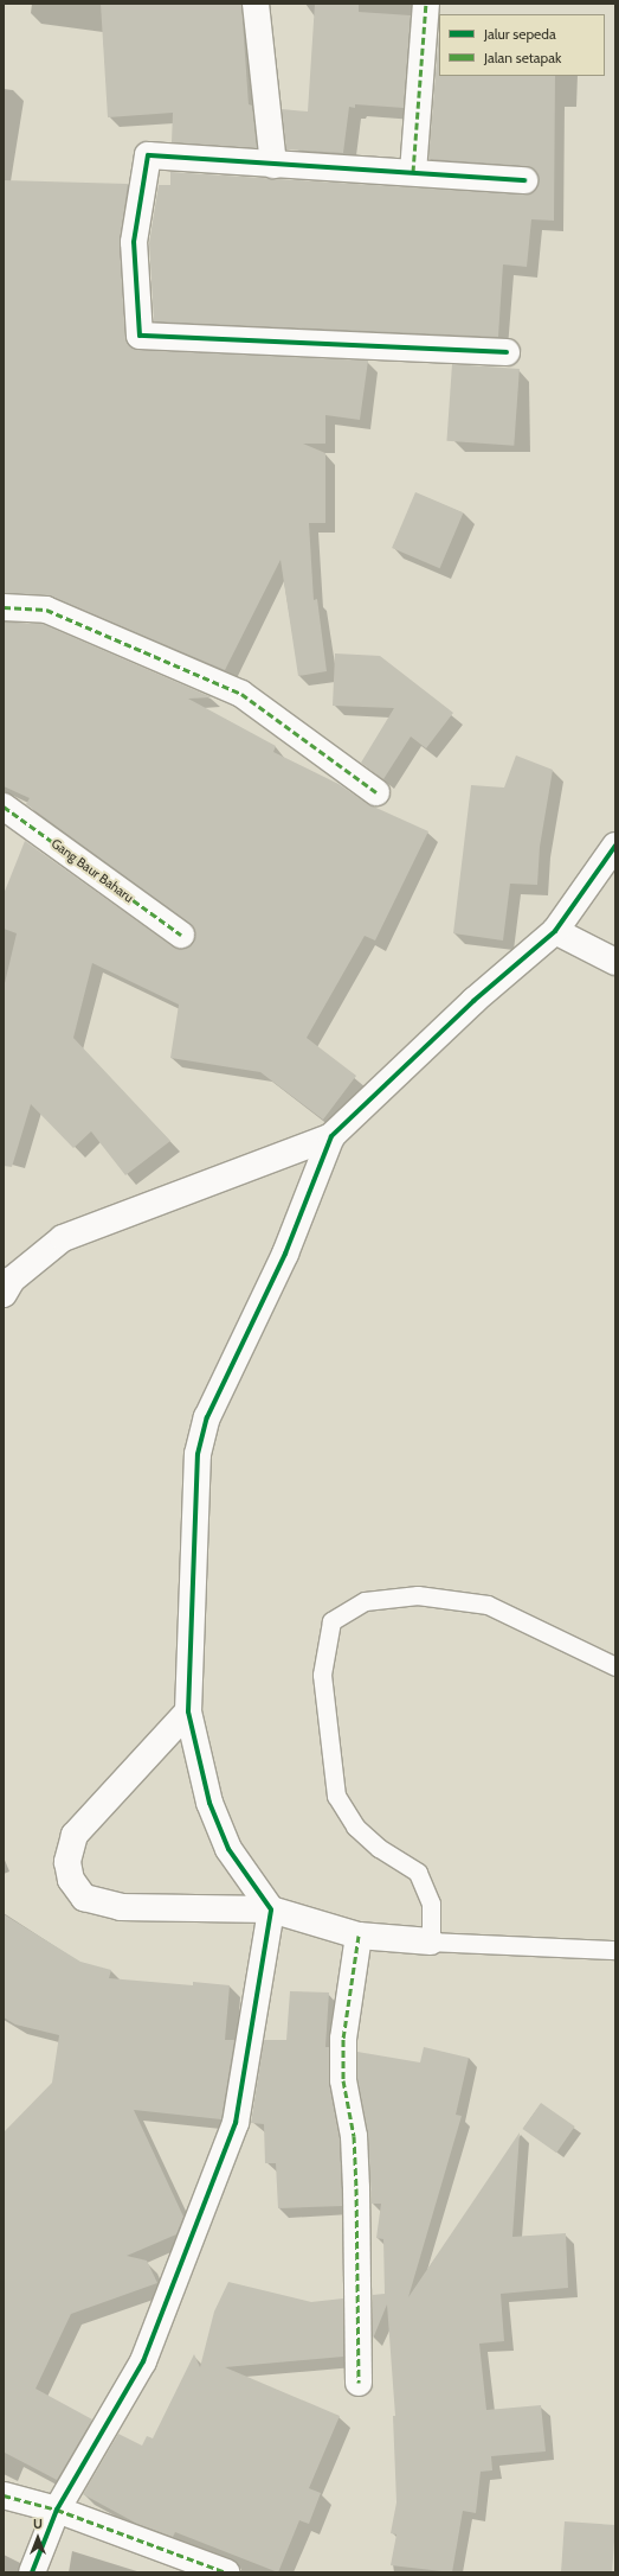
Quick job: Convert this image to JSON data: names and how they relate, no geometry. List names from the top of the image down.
{
  "streets": {
    "street": ["Gang Baur Baharu"]
  },
  "legend": ["Jalur sepeda", "Jalan setapak"],
  "north": "top"
}
